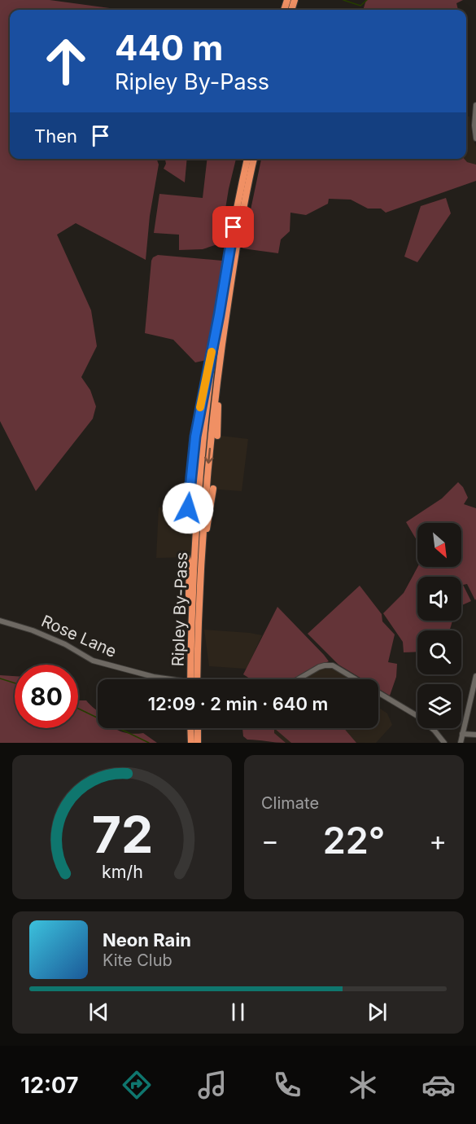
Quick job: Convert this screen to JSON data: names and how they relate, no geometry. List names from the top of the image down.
{
  "streets": {
    "highway": ["Ripley By-Pass"],
    "street": ["Rose Lane"]
  },
  "north": "bottom right",
  "page": {
    "turn": ["440 m", "Ripley By-Pass"],
    "then": "Then",
    "limit": "80",
    "trip": "12:09 · 2 min · 640 m",
    "tile": "Climate",
    "heat": ["−", "22°", "+"],
    "song": ["Neon Rain", "Kite Club"],
    "tabs": "12:07",
    "gauge": ["72", "km/h"]
  }
}
